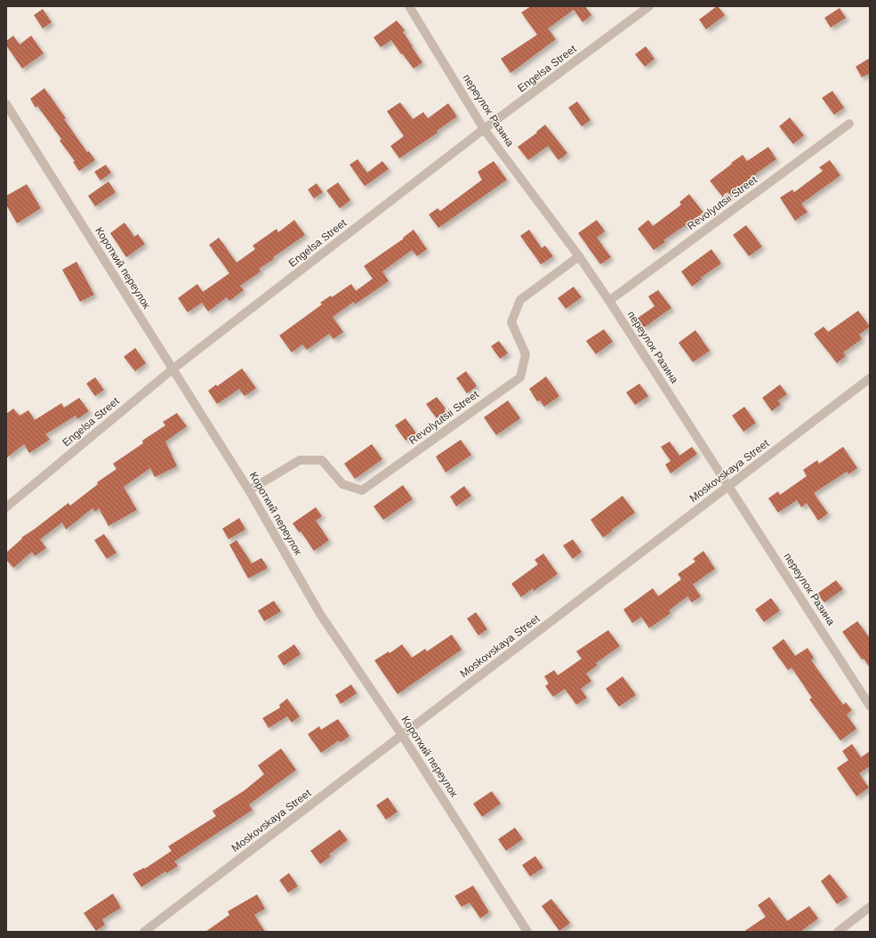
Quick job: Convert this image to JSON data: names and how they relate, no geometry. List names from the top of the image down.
{
  "streets": {
    "street": [
      "Engelsa Street",
      "переулок Разина",
      "Revolyutsii Street",
      "Короткий переулок",
      "Moskovskaya Street"
    ]
  },
  "crossings": [
    ["Engelsa Street", "переулок Разина"],
    ["Engelsa Street", "Короткий переулок"],
    ["переулок Разина", "Revolyutsii Street"],
    ["переулок Разина", "Moskovskaya Street"],
    ["Revolyutsii Street", "Короткий переулок"],
    ["Короткий переулок", "Moskovskaya Street"]
  ]
}
